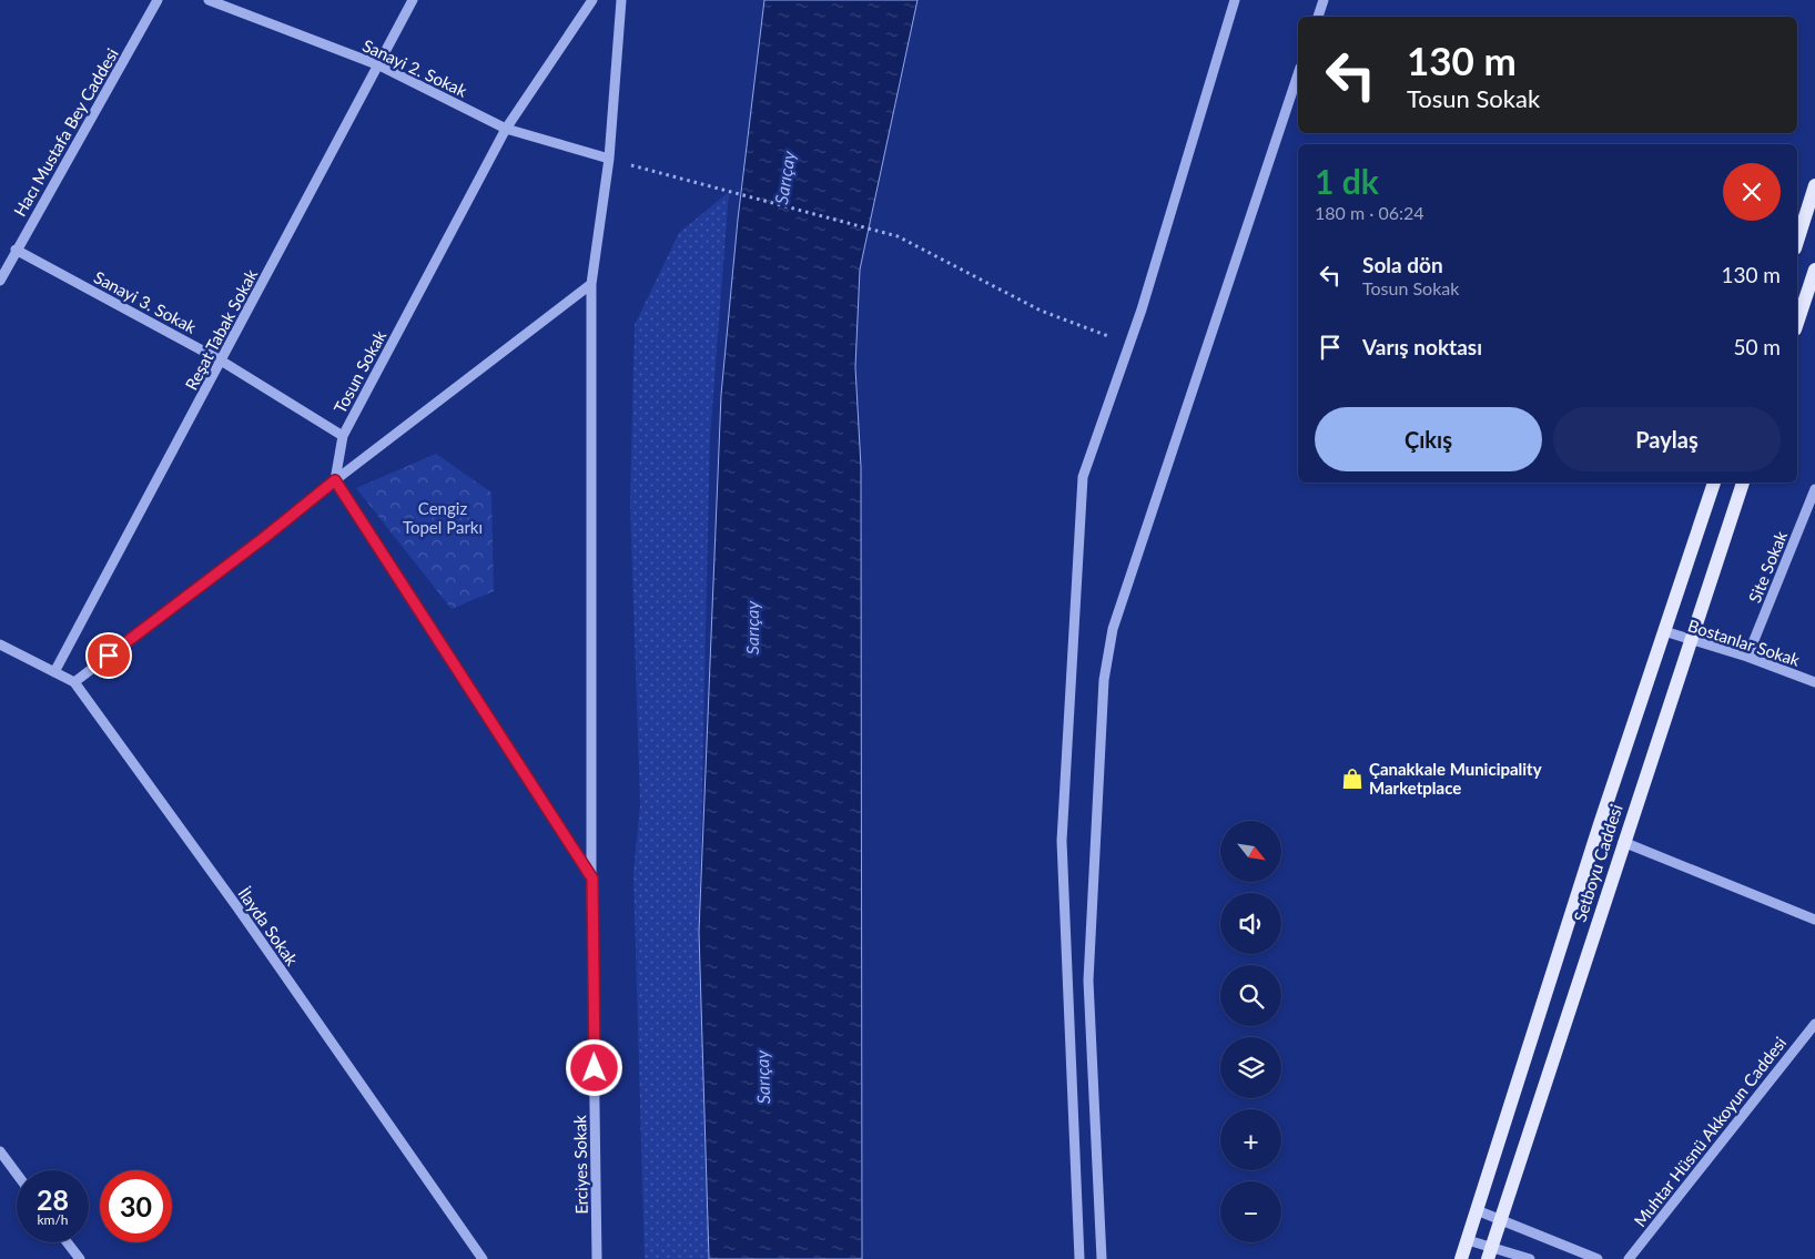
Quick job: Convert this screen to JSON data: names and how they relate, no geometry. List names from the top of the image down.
{
  "streets": {
    "main road": ["Setboyu Caddesi"],
    "street": [
      "Sanayi 2. Sokak",
      "Hacı Mustafa Bey Caddesi",
      "Sanayi 3. Sokak",
      "Reşat Tabak Sokak",
      "Tosun Sokak",
      "Site Sokak",
      "Bostanlar Sokak",
      "İlayda Sokak",
      "Muhtar Hüsnü Akkoyun Caddesi",
      "Erciyes Sokak"
    ]
  },
  "crossings": [
    ["Sanayi 2. Sokak", "Reşat Tabak Sokak"],
    ["Sanayi 2. Sokak", "Tosun Sokak"],
    ["Sanayi 2. Sokak", "Erciyes Sokak"],
    ["Hacı Mustafa Bey Caddesi", "Sanayi 3. Sokak"],
    ["Sanayi 3. Sokak", "Reşat Tabak Sokak"],
    ["Sanayi 3. Sokak", "Tosun Sokak"],
    ["Reşat Tabak Sokak", "İlayda Sokak"],
    ["Site Sokak", "Bostanlar Sokak"],
    ["Bostanlar Sokak", "Setboyu Caddesi"]
  ],
  "water": ["Sarıçay"],
  "parks": ["Cengiz Topel Parkı"],
  "places": {
    "shop": ["Çanakkale Municipality Marketplace"]
  },
  "north": "bottom right",
  "page": {
    "turn": ["130 m", "Tosun Sokak"],
    "heading": ["1 dk", "180 m · 06:24"],
    "list": [
      {
        "name": "Sola dön",
        "note": "Tosun Sokak",
        "value": "130 m"
      },
      {
        "name": "Varış noktası",
        "value": "50 m"
      }
    ],
    "buttons": ["Çıkış", "Paylaş"],
    "map_buttons": ["+", "−"],
    "speed": "28 km/h",
    "limit": "30"
  }
}
